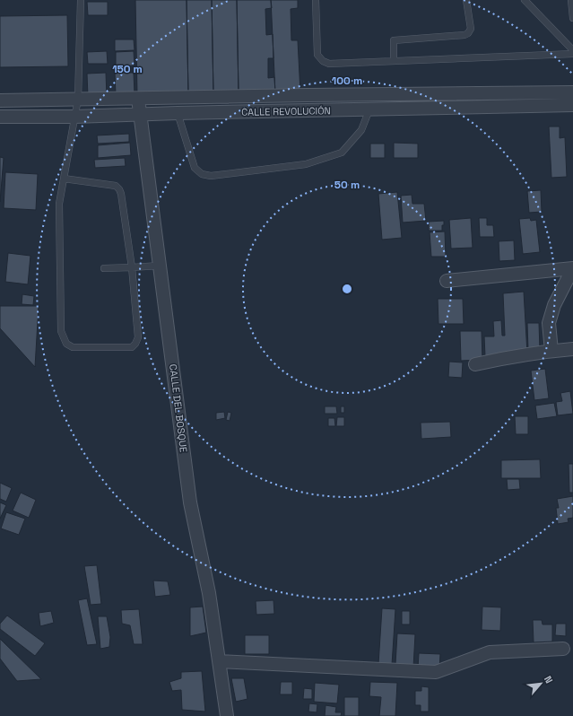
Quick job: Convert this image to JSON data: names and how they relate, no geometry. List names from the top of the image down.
{
  "streets": {
    "street": ["CALLE REVOLUCIÓN", "CALLE DEL BOSQUE"]
  },
  "crossings": [
    ["CALLE REVOLUCIÓN", "CALLE DEL BOSQUE"]
  ],
  "north": "top right",
  "rings": ["150 m", "100 m", "50 m"]
}
